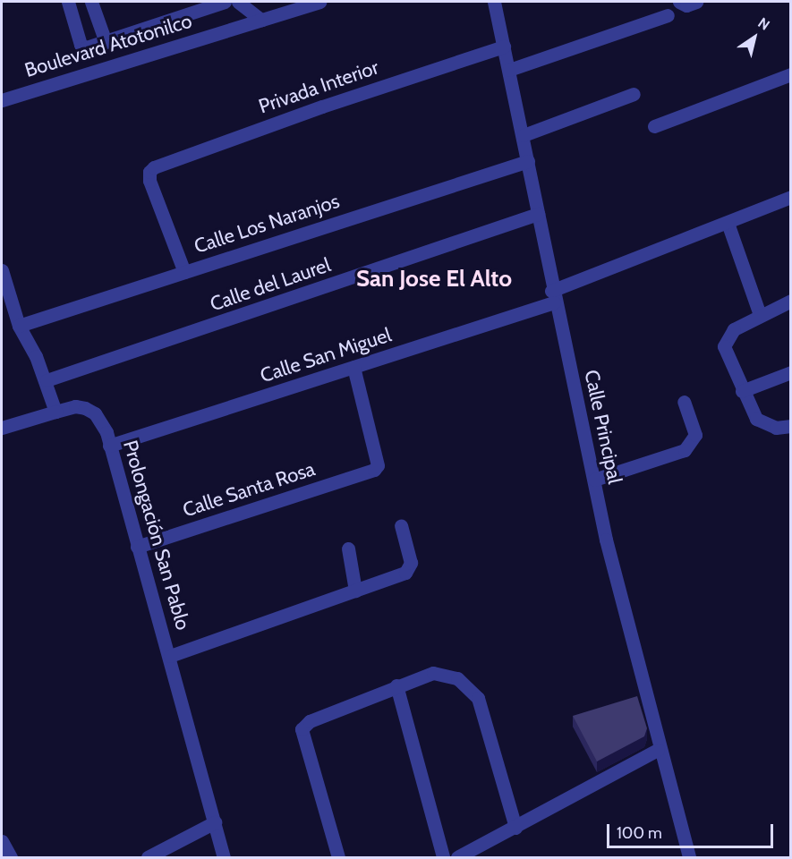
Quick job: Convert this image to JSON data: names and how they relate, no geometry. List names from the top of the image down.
{
  "streets": {
    "street": [
      "Boulevard Atotonilco",
      "Privada Interior",
      "Calle Los Naranjos",
      "Calle del Laurel",
      "Calle San Miguel",
      "Calle Principal",
      "Calle Santa Rosa",
      "Prolongación San Pablo"
    ]
  },
  "crossings": [
    ["Privada Interior", "Calle Los Naranjos"],
    ["Privada Interior", "Calle Principal"],
    ["Calle Los Naranjos", "Calle Principal"],
    ["Calle del Laurel", "Calle Principal"],
    ["Calle San Miguel", "Calle Principal"],
    ["Calle San Miguel", "Calle Santa Rosa"],
    ["Calle San Miguel", "Prolongación San Pablo"],
    ["Calle Santa Rosa", "Prolongación San Pablo"]
  ],
  "districts": ["San Jose El Alto"],
  "scale_bar": "100 m",
  "north": "top right"
}
